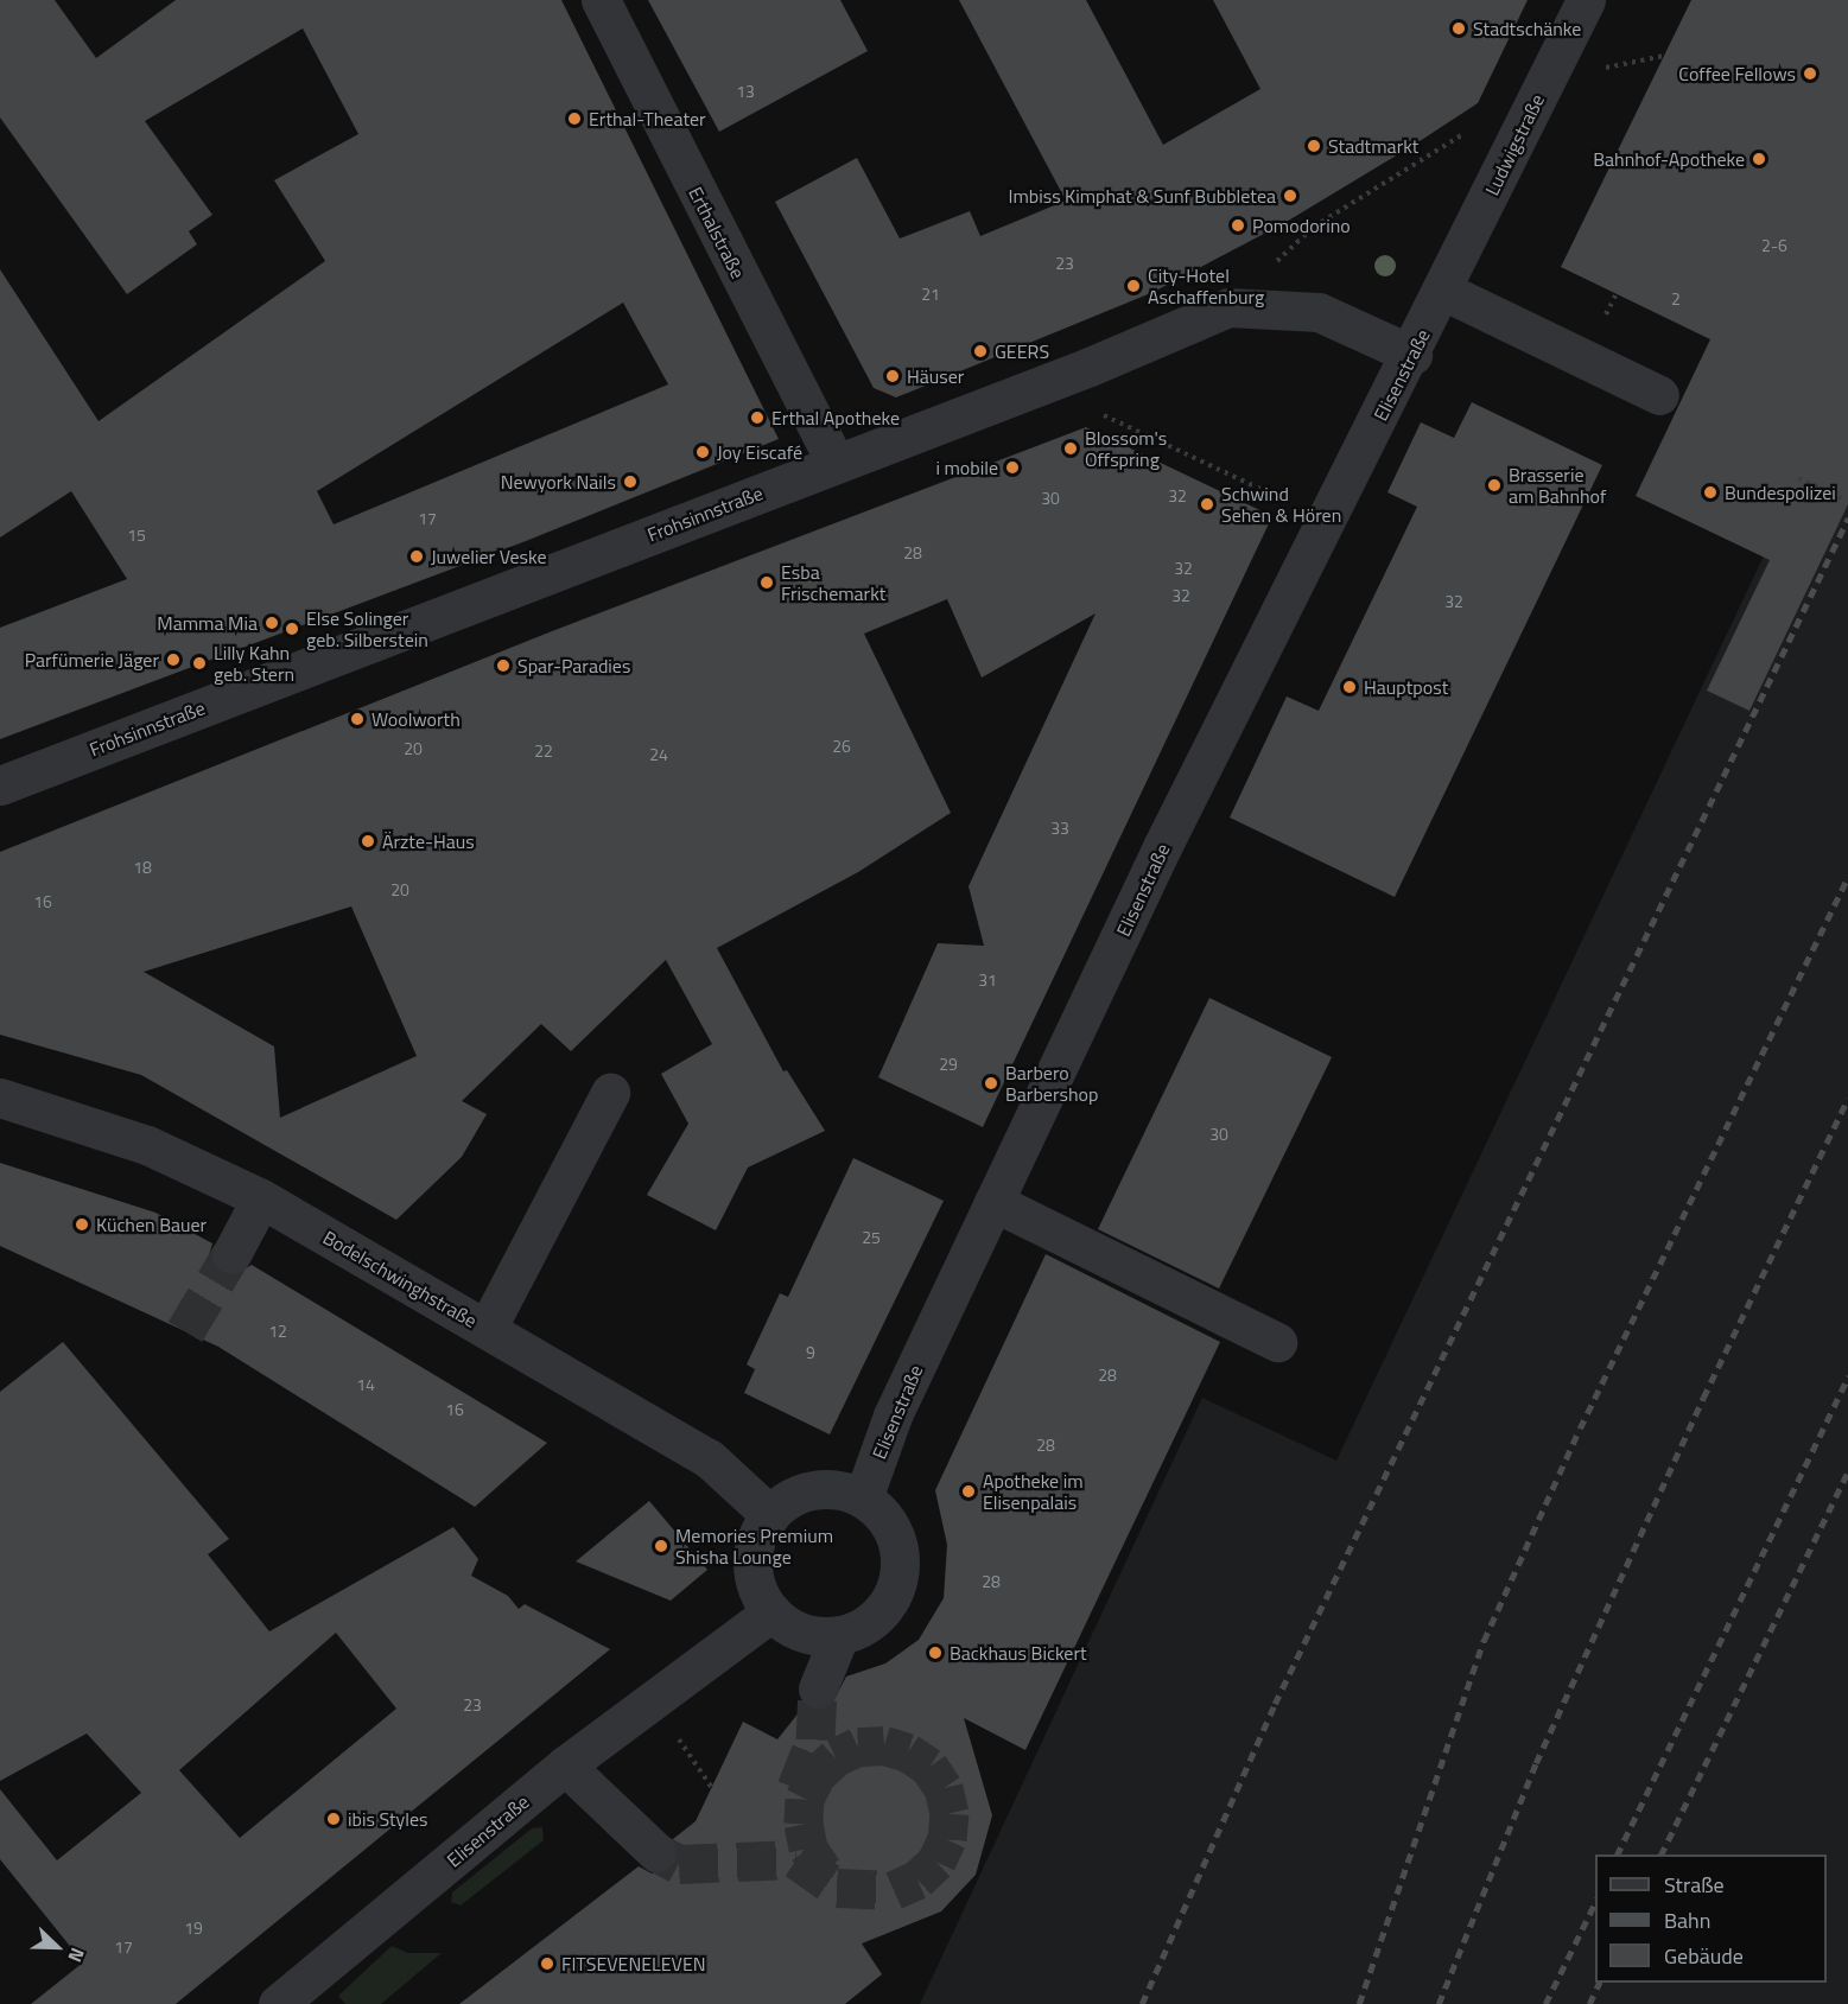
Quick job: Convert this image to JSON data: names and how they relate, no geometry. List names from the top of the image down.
{
  "streets": {
    "street": [
      "Ludwigstraße",
      "Erthalstraße",
      "Elisenstraße",
      "Frohsinnstraße",
      "Bodelschwinghstraße"
    ]
  },
  "crossings": [
    ["Ludwigstraße", "Elisenstraße"],
    ["Erthalstraße", "Frohsinnstraße"],
    ["Elisenstraße", "Frohsinnstraße"],
    ["Elisenstraße", "Bodelschwinghstraße"]
  ],
  "places": [
    "Stadtschänke",
    "Coffee Fellows",
    "Erthal-Theater",
    "Stadtmarkt",
    "Bahnhof-Apotheke",
    "Imbiss Kimphat & Sunf Bubbletea",
    "Pomodorino",
    "City-Hotel Aschaffenburg",
    "GEERS",
    "Häuser",
    "Erthal Apotheke",
    "Blossom's Offspring",
    "Joy Eiscafé",
    "i mobile",
    "Newyork Nails",
    "Brasserie am Bahnhof",
    "Bundespolizei",
    "Schwind Sehen & Hören",
    "Juwelier Veske",
    "Esba Frischemarkt",
    "Mamma Mia",
    "Else Solinger geb. Silberstein",
    "Parfümerie Jäger",
    "Lilly Kahn geb. Stern",
    "Spar-Paradies",
    "Hauptpost",
    "Woolworth",
    "Ärzte-Haus",
    "Barbero Barbershop",
    "Küchen Bauer",
    "Apotheke im Elisenpalais",
    "Memories Premium Shisha Lounge",
    "Backhaus Bickert",
    "ibis Styles",
    "FITSEVENELEVEN"
  ],
  "house_numbers": [
    "13",
    "2-6",
    "23",
    "21",
    "2",
    "32",
    "30",
    "17",
    "15",
    "28",
    "32",
    "32",
    "32",
    "26",
    "20",
    "22",
    "24",
    "33",
    "18",
    "20",
    "16",
    "31",
    "29",
    "30",
    "25",
    "12",
    "9",
    "28",
    "14",
    "16",
    "28",
    "28",
    "23",
    "19",
    "17"
  ],
  "legend": ["Straße", "Bahn", "Gebäude"],
  "north": "bottom right"
}
